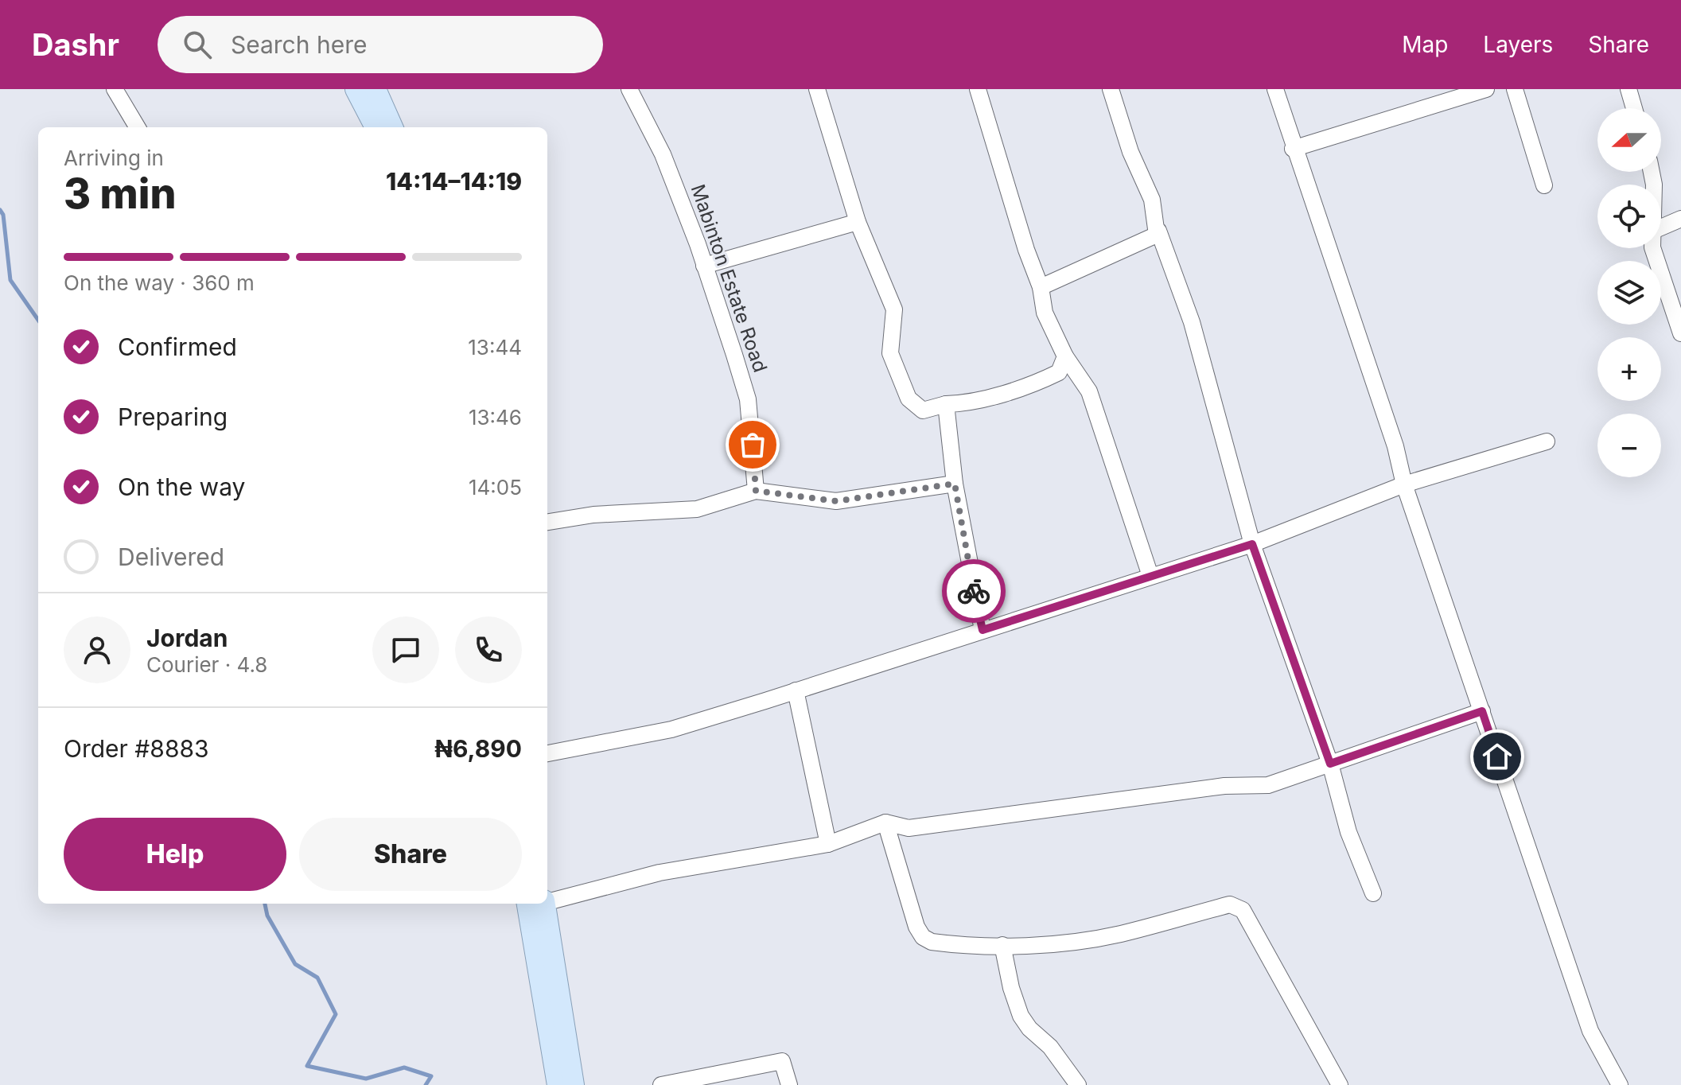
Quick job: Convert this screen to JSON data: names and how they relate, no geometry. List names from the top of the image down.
{
  "streets": {
    "street": ["Mabinton Estate Road"]
  },
  "north": "left",
  "page": {
    "header": "Dashr",
    "search": "Search here",
    "nav": ["Map", "Layers", "Share"],
    "map_buttons": ["+", "−"],
    "heading": ["3 min", "Arriving in", "14:14–14:19"],
    "panel": [
      "Jordan",
      "Courier · 4.8",
      "Order #8883",
      "₦6,890"
    ],
    "bar": "On the way · 360 m",
    "list": [
      ["Confirmed", "13:44"],
      ["Preparing", "13:46"],
      ["On the way", "14:05"],
      "Delivered"
    ],
    "buttons": ["Help", "Share"]
  }
}
